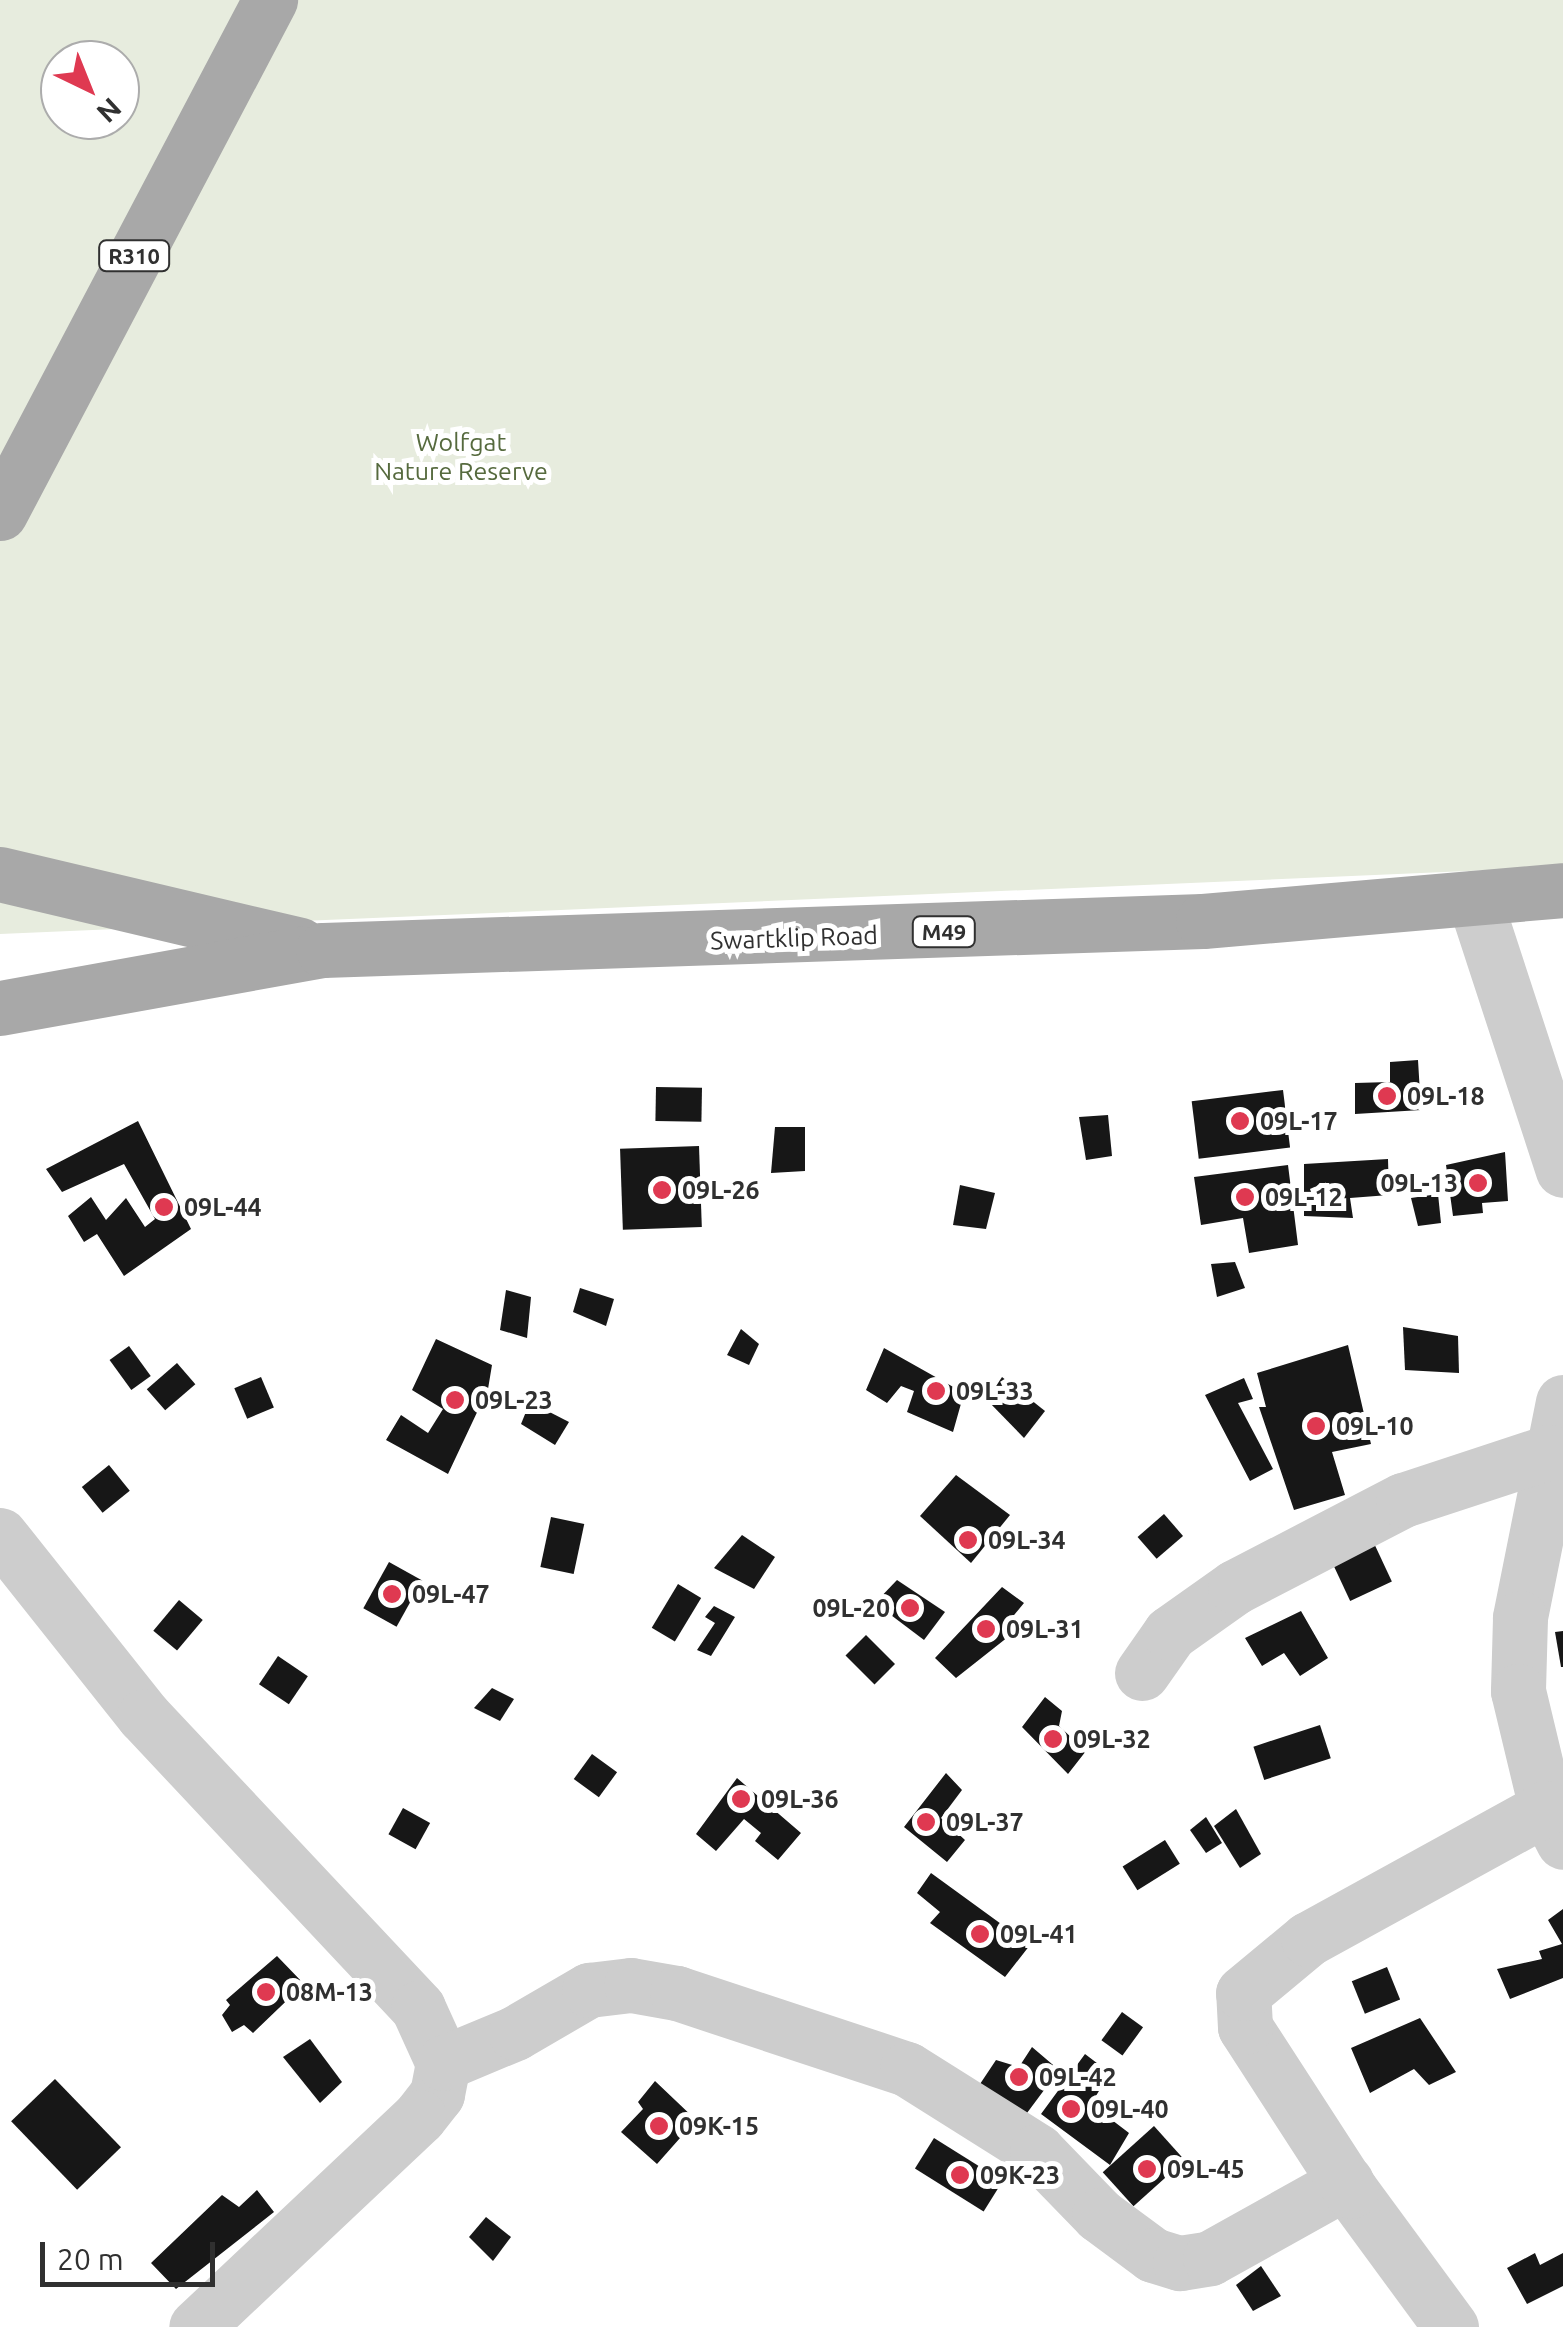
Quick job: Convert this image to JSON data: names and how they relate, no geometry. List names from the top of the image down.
{
  "streets": {
    "main road": ["R310", "M49", "Swartklip Road"]
  },
  "parks": ["Wolfgat Nature Reserve"],
  "places": [
    "09L-18",
    "09L-17",
    "09L-13",
    "09L-26",
    "09L-12",
    "09L-44",
    "09L-33",
    "09L-23",
    "09L-10",
    "09L-34",
    "09L-47",
    "09L-20",
    "09L-31",
    "09L-32",
    "09L-36",
    "09L-37",
    "09L-41",
    "08M-13",
    "09L-42",
    "09L-40",
    "09K-15",
    "09L-45",
    "09K-23"
  ],
  "scale_bar": "20 m",
  "north": "bottom right"
}
